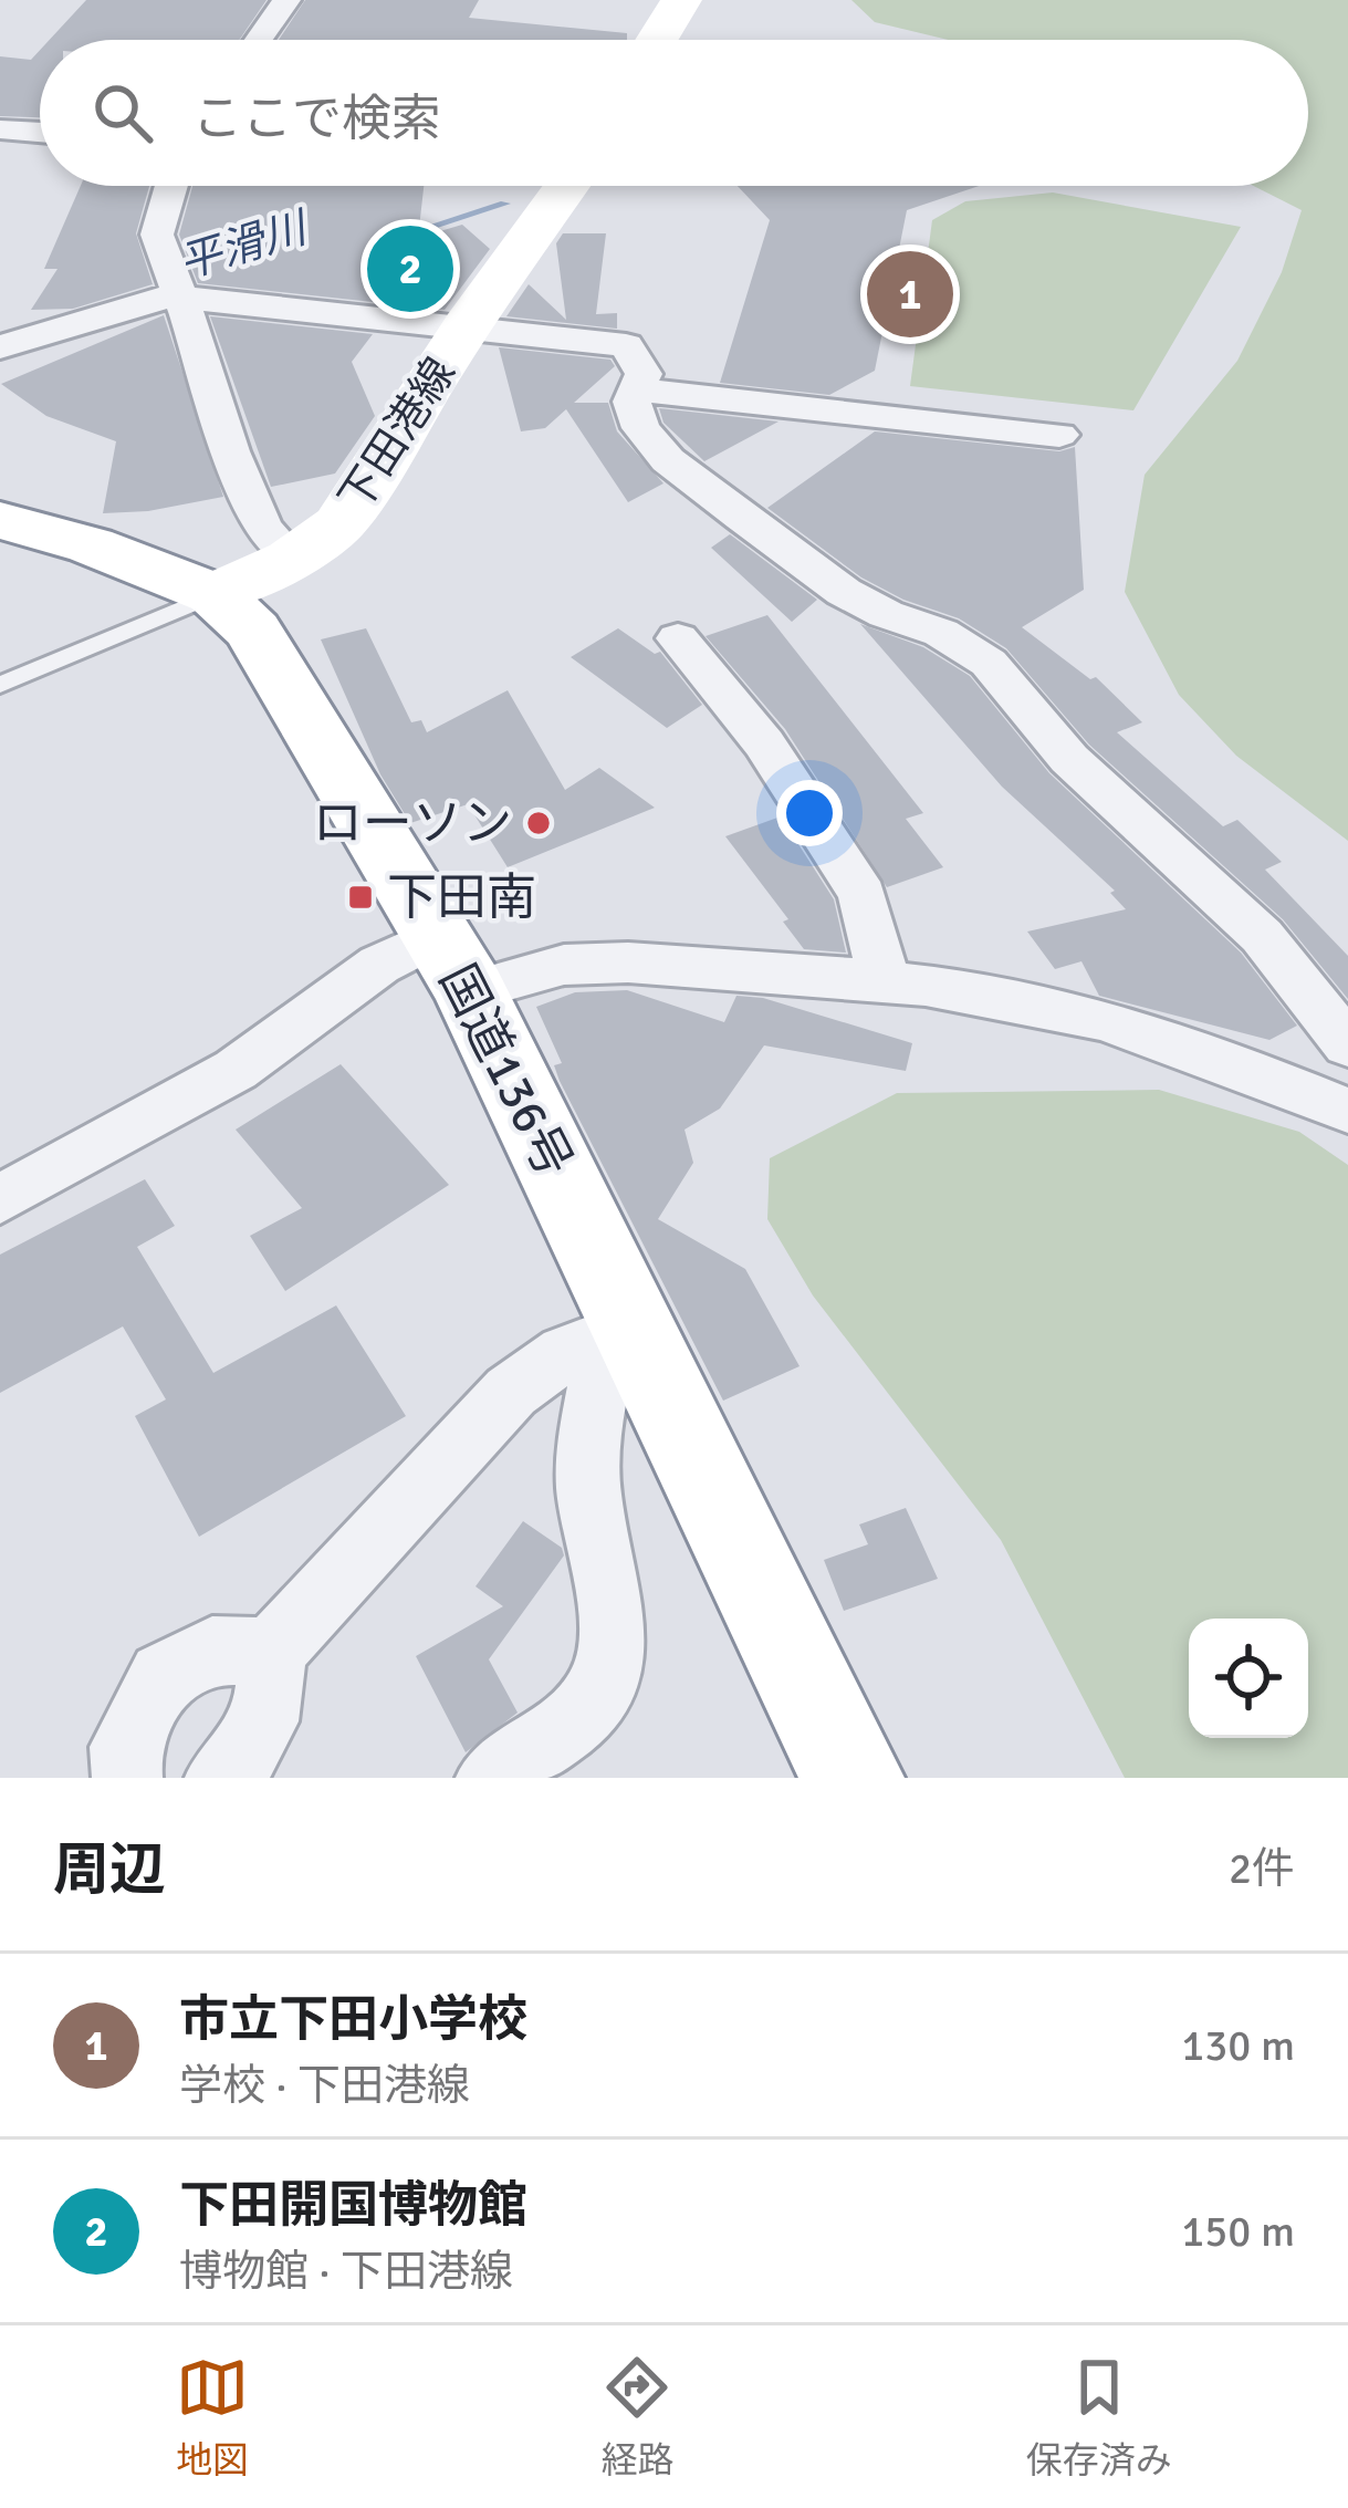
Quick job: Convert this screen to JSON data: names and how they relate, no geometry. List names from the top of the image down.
{
  "streets": {
    "main road": ["下田港線", "国道136号"]
  },
  "crossings": [
    ["下田港線", "国道136号"]
  ],
  "water": ["平滑川"],
  "places": {
    "other": ["ローソン"],
    "transit": ["下田南"]
  },
  "page": {
    "search": "ここで検索",
    "pins": ["2", "1"],
    "heading": ["周辺", "2件"],
    "list": [
      {
        "mark": "1",
        "name": "市立下田小学校",
        "note": "学校 · 下田港線",
        "value": "130 m"
      },
      {
        "mark": "2",
        "name": "下田開国博物館",
        "note": "博物館 · 下田港線",
        "value": "150 m"
      }
    ],
    "nav": ["地図", "経路", "保存済み"]
  }
}
